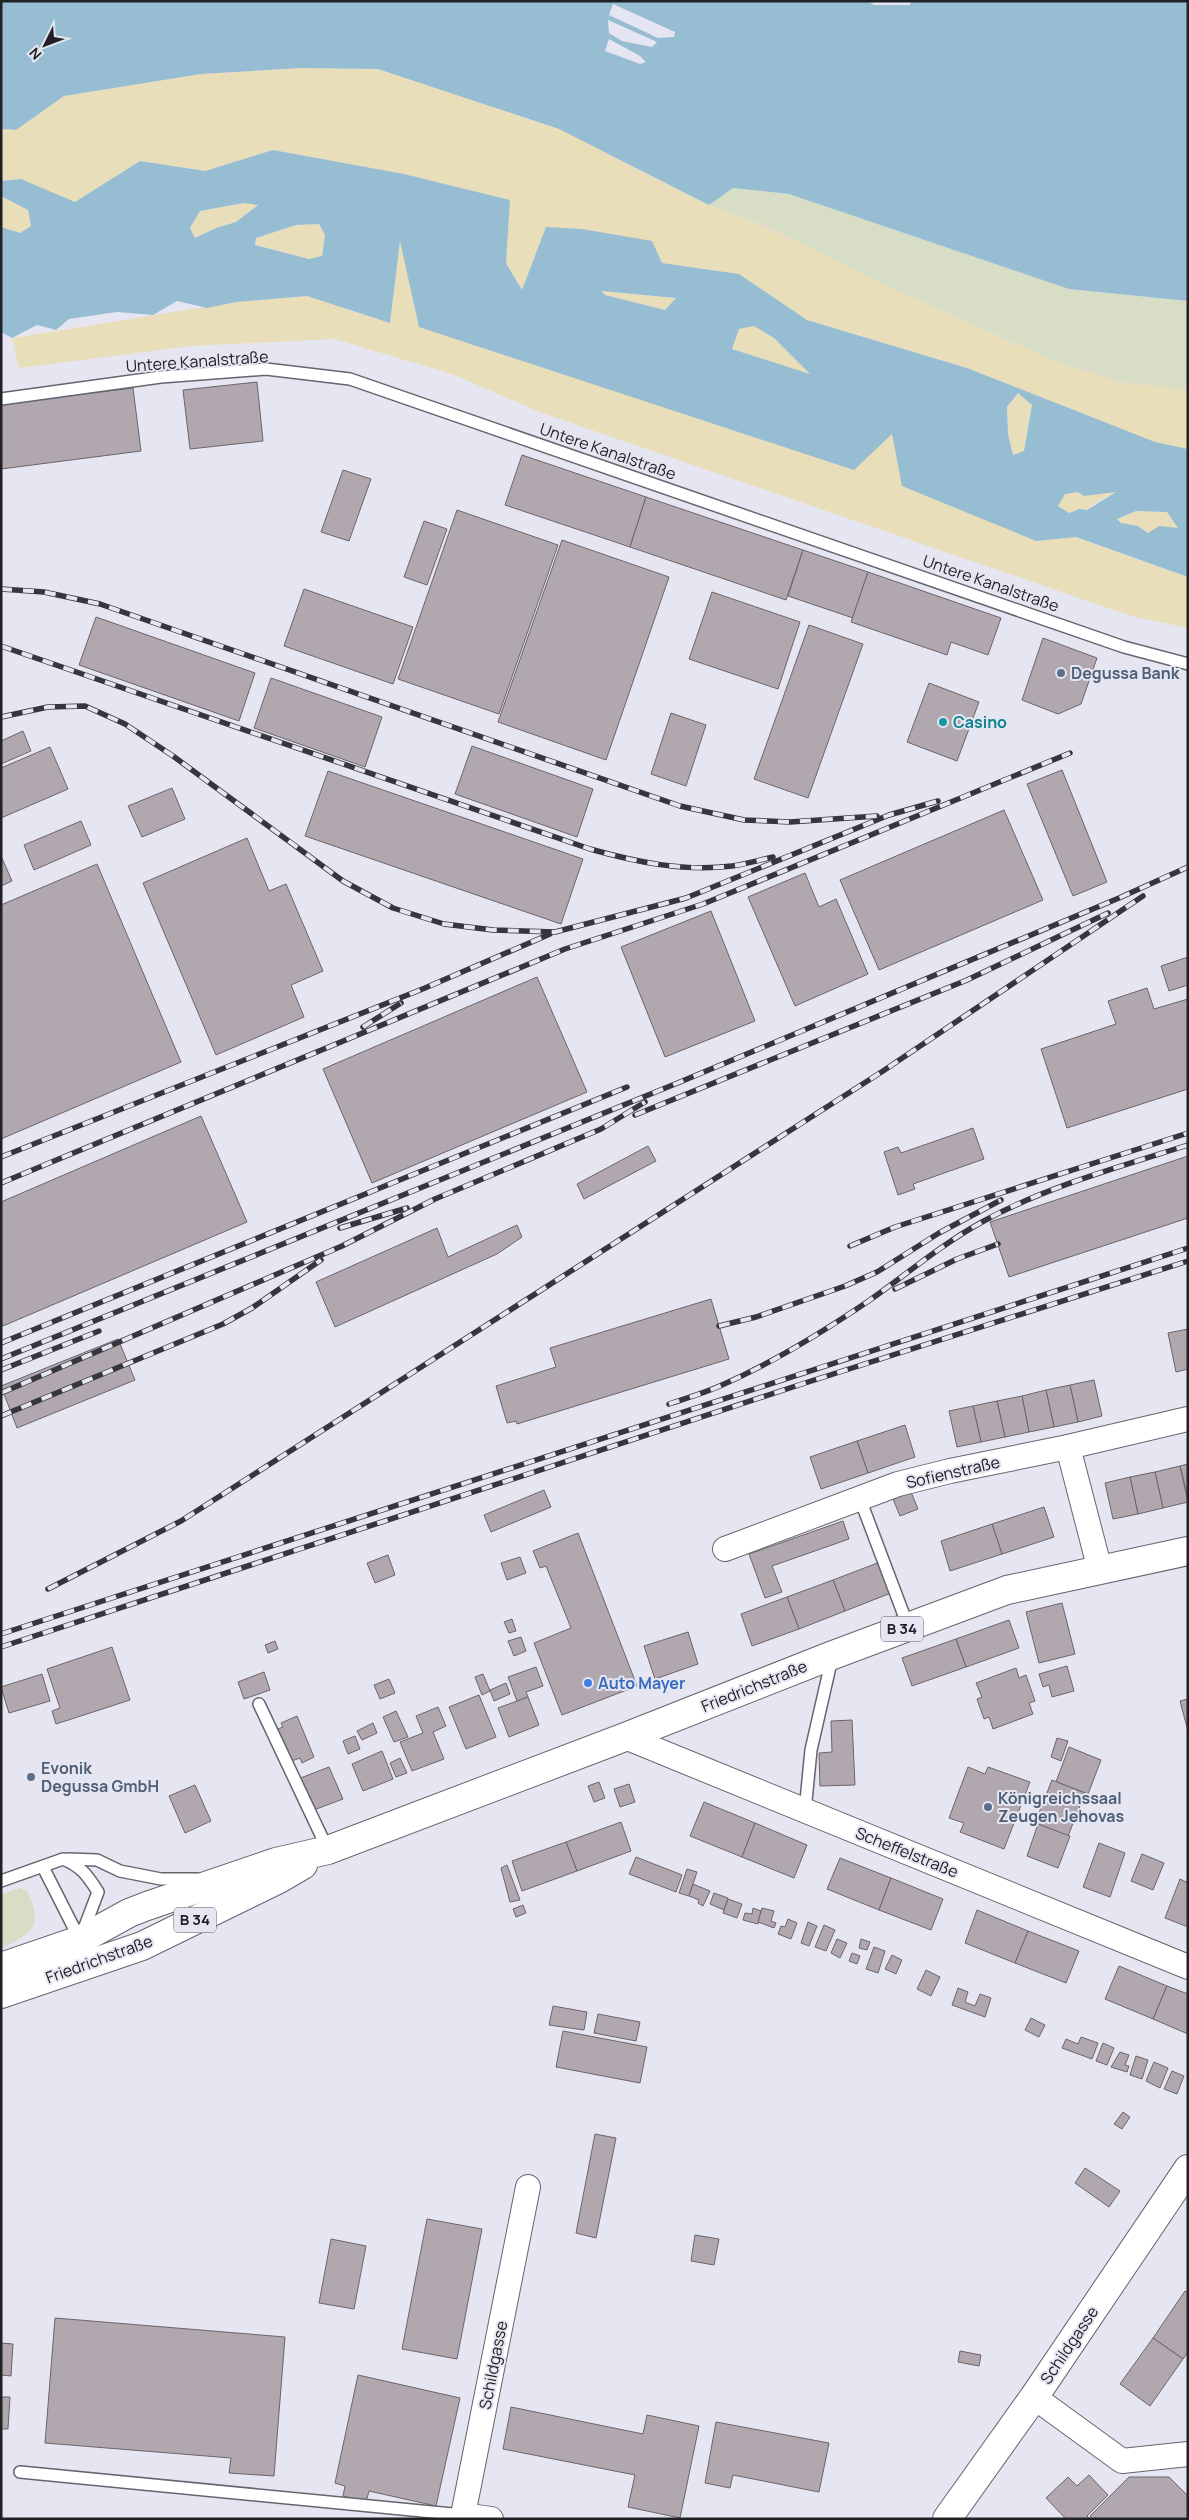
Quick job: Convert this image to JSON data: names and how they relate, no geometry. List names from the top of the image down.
{
  "streets": {
    "main road": ["B 34", "Friedrichstraße", "Schildgasse"],
    "street": ["Sofienstraße", "Scheffelstraße"],
    "lane": ["Untere Kanalstraße"]
  },
  "crossings": [
    ["B 34", "Friedrichstraße"],
    ["Friedrichstraße", "Scheffelstraße"]
  ],
  "places": [
    "Degussa Bank",
    "Casino",
    "Auto Mayer",
    "Evonik Degussa GmbH",
    "Königreichssaal Zeugen Jehovas"
  ],
  "north": "bottom left"
}
